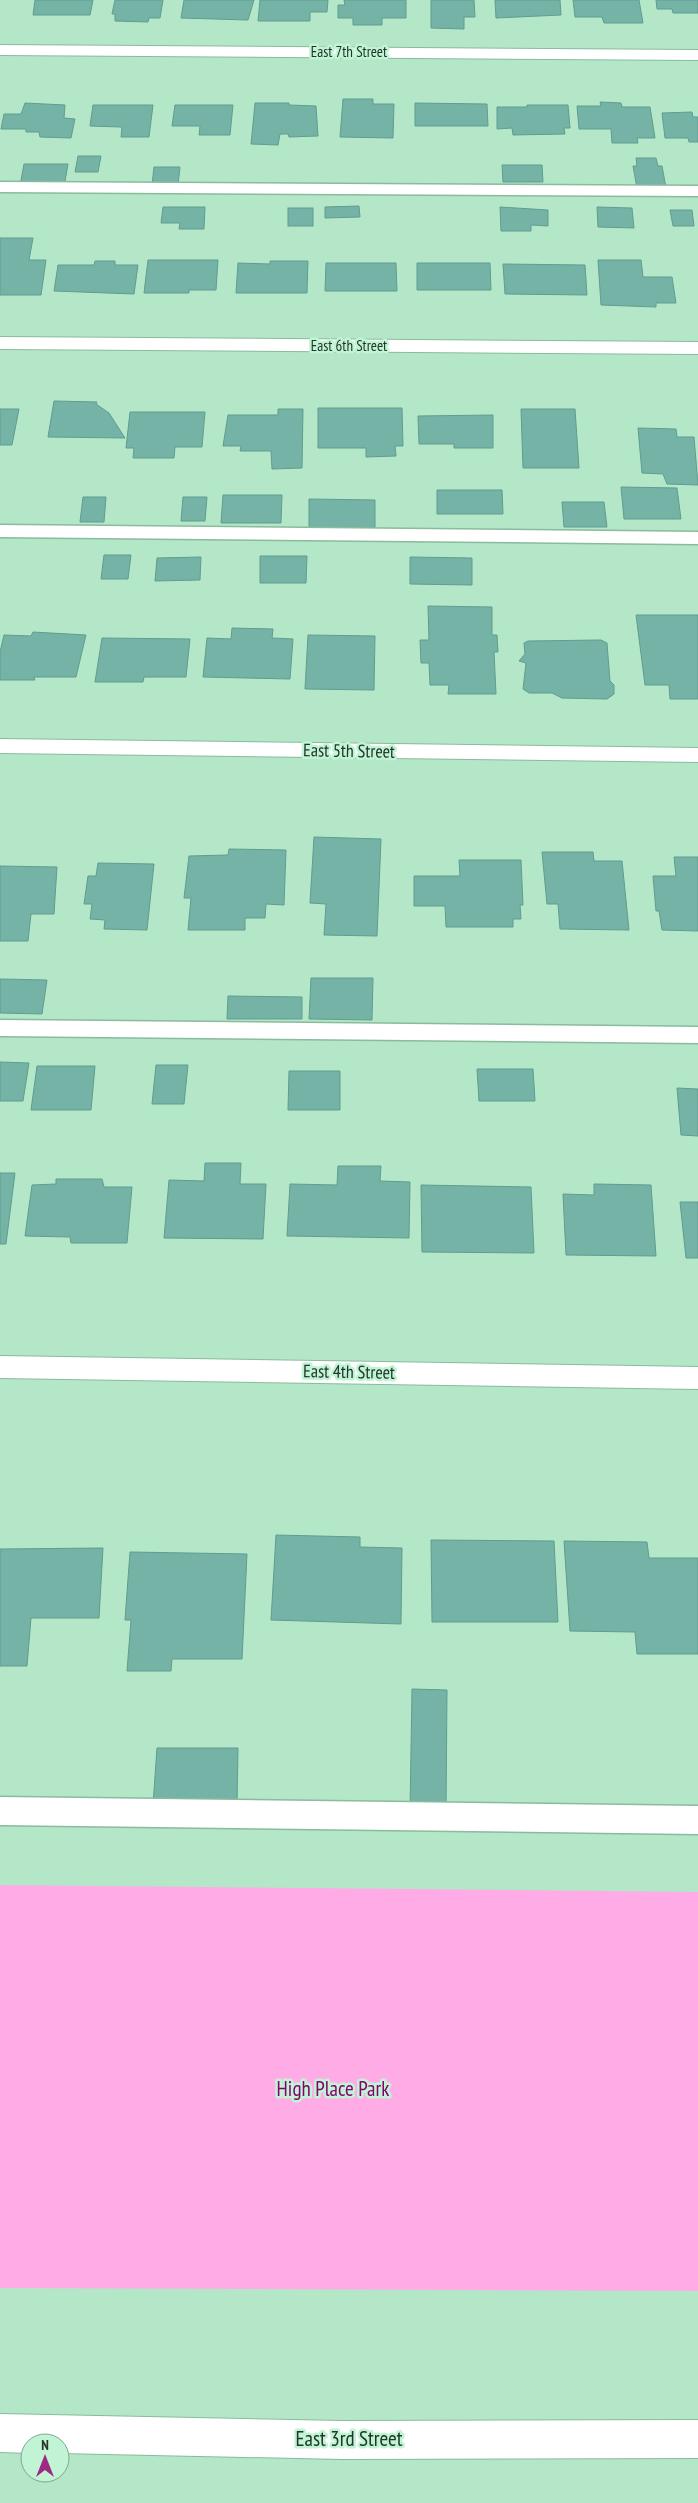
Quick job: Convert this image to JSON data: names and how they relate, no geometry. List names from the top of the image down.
{
  "streets": {
    "street": [
      "East 7th Street",
      "East 6th Street",
      "East 5th Street",
      "East 4th Street",
      "East 3rd Street"
    ]
  },
  "parks": ["High Place Park"],
  "north": "top"
}
